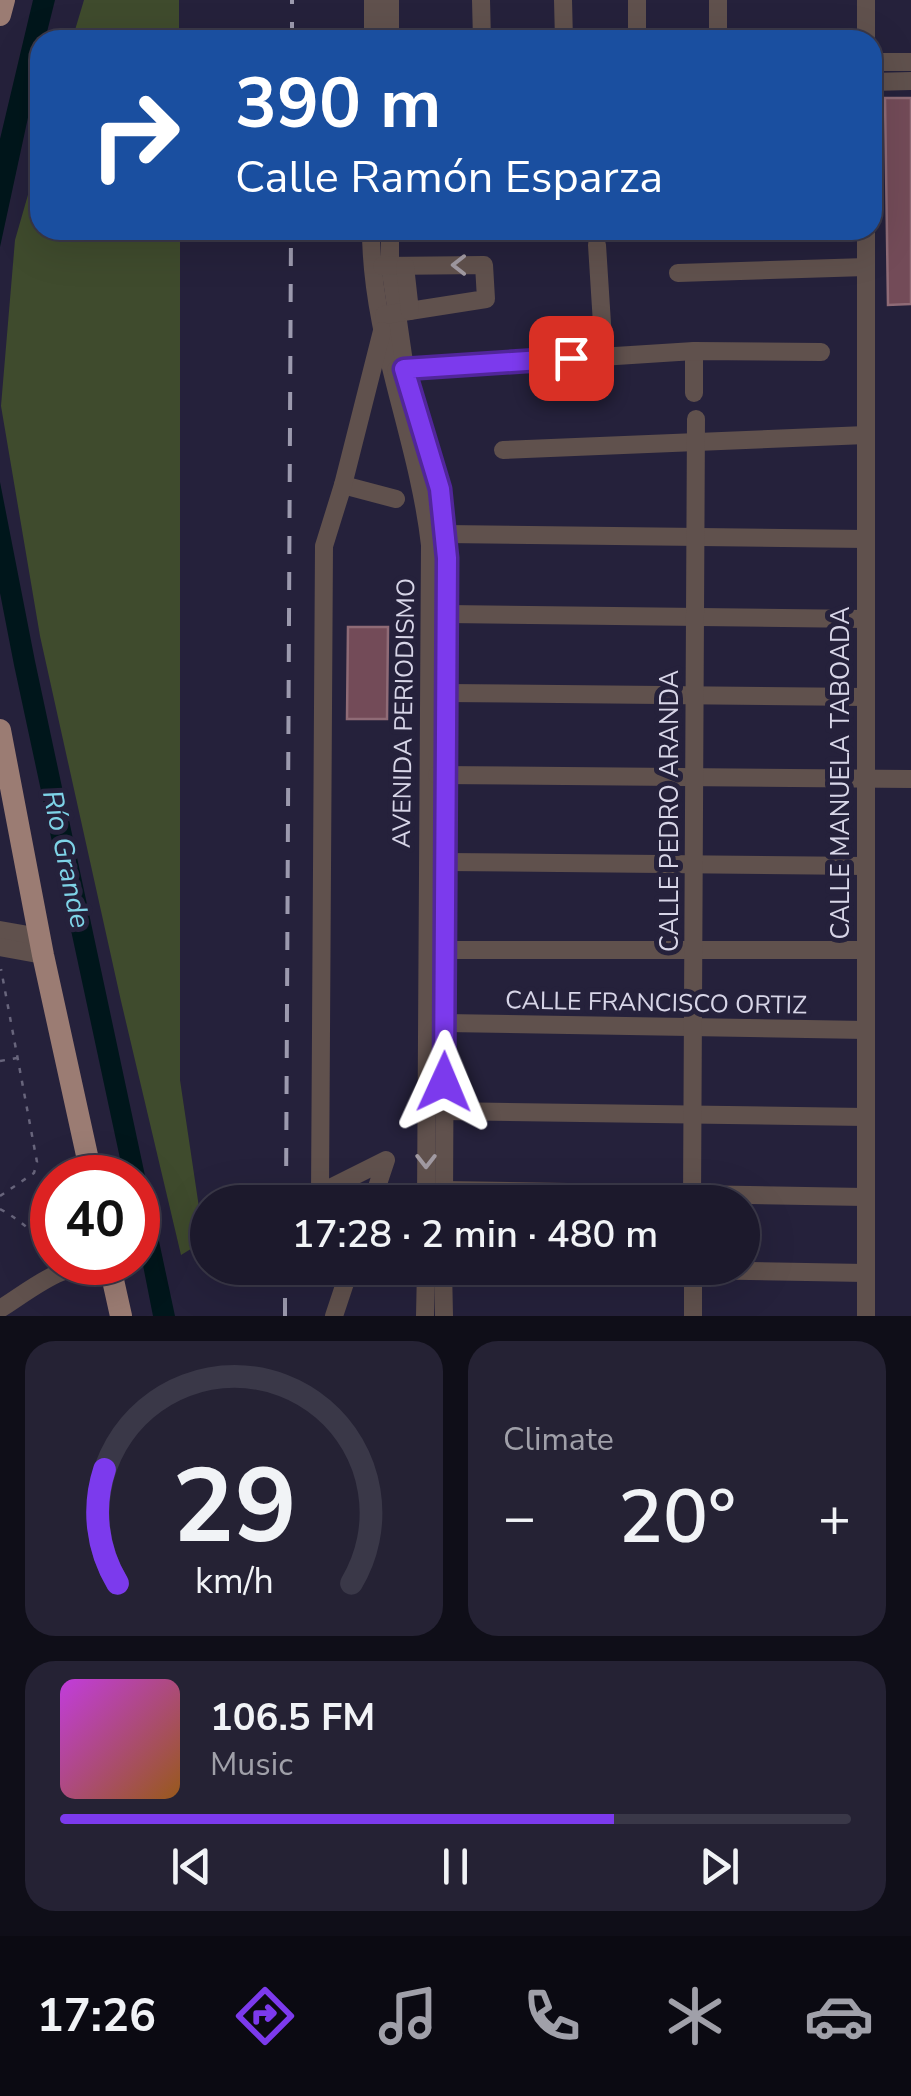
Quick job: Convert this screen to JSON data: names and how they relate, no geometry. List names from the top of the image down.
{
  "streets": {
    "street": [
      "AVENIDA PERIODISMO",
      "CALLE MANUELA TABOADA",
      "CALLE PEDRO ARANDA",
      "CALLE FRANCISCO ORTIZ"
    ]
  },
  "crossings": [
    ["AVENIDA PERIODISMO", "CALLE FRANCISCO ORTIZ"],
    ["CALLE MANUELA TABOADA", "CALLE FRANCISCO ORTIZ"],
    ["CALLE PEDRO ARANDA", "CALLE FRANCISCO ORTIZ"]
  ],
  "water": ["Río Grande"],
  "page": {
    "turn": ["390 m", "Calle Ramón Esparza"],
    "limit": "40",
    "trip": "17:28 · 2 min · 480 m",
    "tile": "Climate",
    "heat": ["−", "20°", "+"],
    "song": ["106.5 FM", "Music"],
    "tabs": "17:26",
    "gauge": ["29", "km/h"]
  }
}
